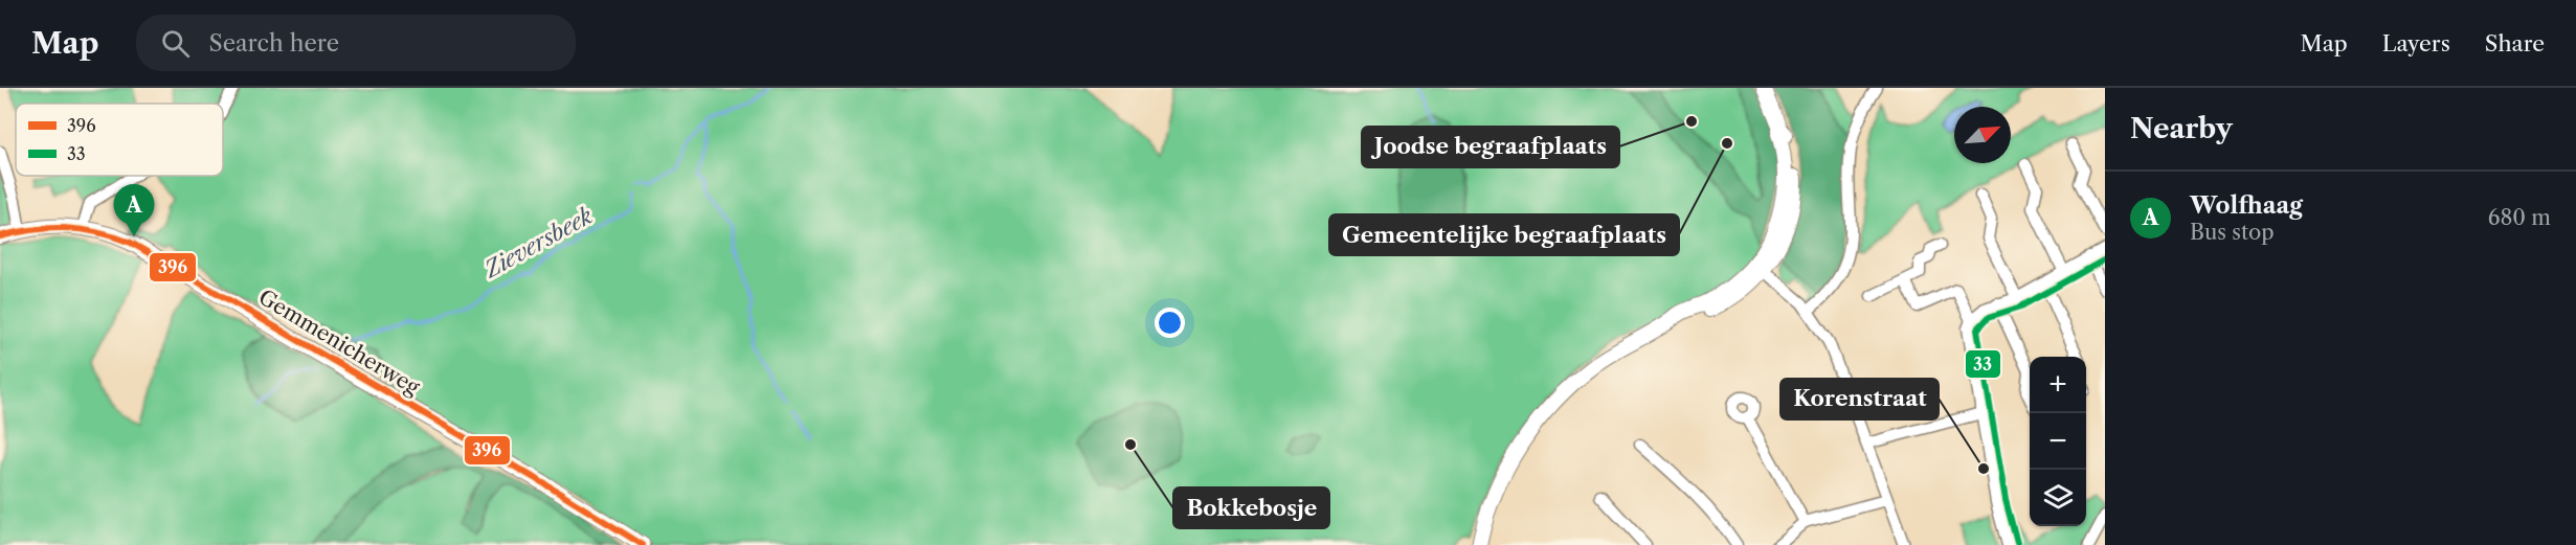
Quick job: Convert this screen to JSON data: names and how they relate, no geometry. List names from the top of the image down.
{
  "streets": {
    "main road": ["Gemmenicherweg"]
  },
  "water": ["Zieversbeek"],
  "places": [
    "Joodse begraafplaats",
    "Gemeentelijke begraafplaats",
    "Bokkebosje",
    "Korenstraat"
  ],
  "lines": ["transit line 396", "transit line 33"],
  "legend": ["396", "33"],
  "north": "top right",
  "page": {
    "header": "Map",
    "search": "Search here",
    "nav": ["Map", "Layers", "Share"],
    "heading": "Nearby",
    "list": [
      {
        "mark": "A",
        "name": "Wolfhaag",
        "note": "Bus stop",
        "value": "680 m"
      }
    ],
    "pins": "A",
    "map_buttons": ["+", "−"]
  }
}
